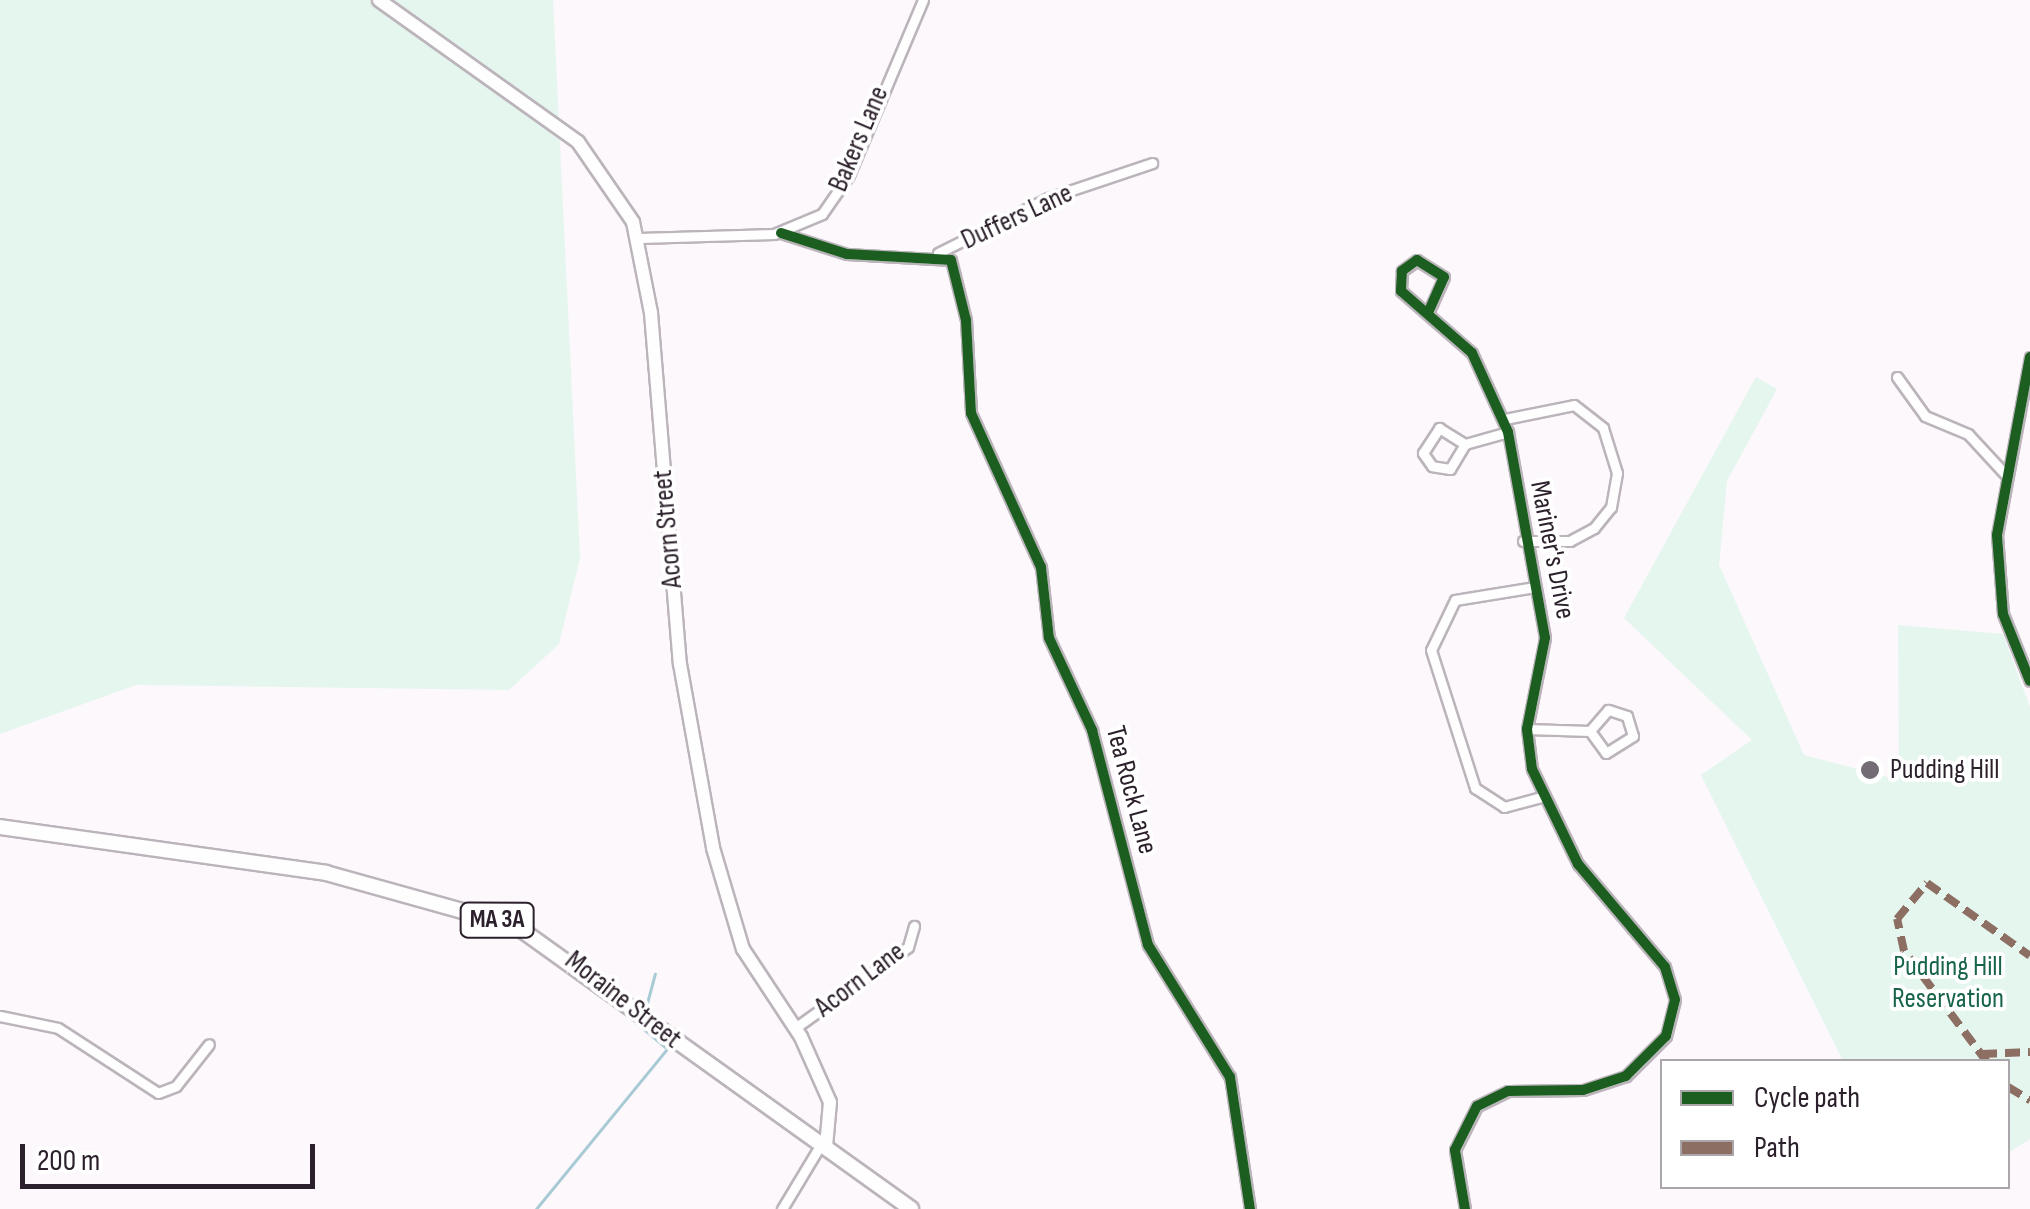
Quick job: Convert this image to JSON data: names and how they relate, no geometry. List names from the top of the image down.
{
  "streets": {
    "main road": ["Acorn Street", "MA 3A", "Moraine Street"],
    "street": [
      "Bakers Lane",
      "Duffers Lane",
      "Mariner's Drive",
      "Tea Rock Lane",
      "Acorn Lane"
    ]
  },
  "crossings": [
    ["Bakers Lane", "Acorn Street"],
    ["Duffers Lane", "Tea Rock Lane"],
    ["Acorn Street", "Acorn Lane"],
    ["Acorn Street", "Moraine Street"]
  ],
  "parks": ["Pudding Hill Reservation"],
  "places": ["Pudding Hill"],
  "legend": ["Cycle path", "Path"],
  "scale_bar": "200 m"
}
